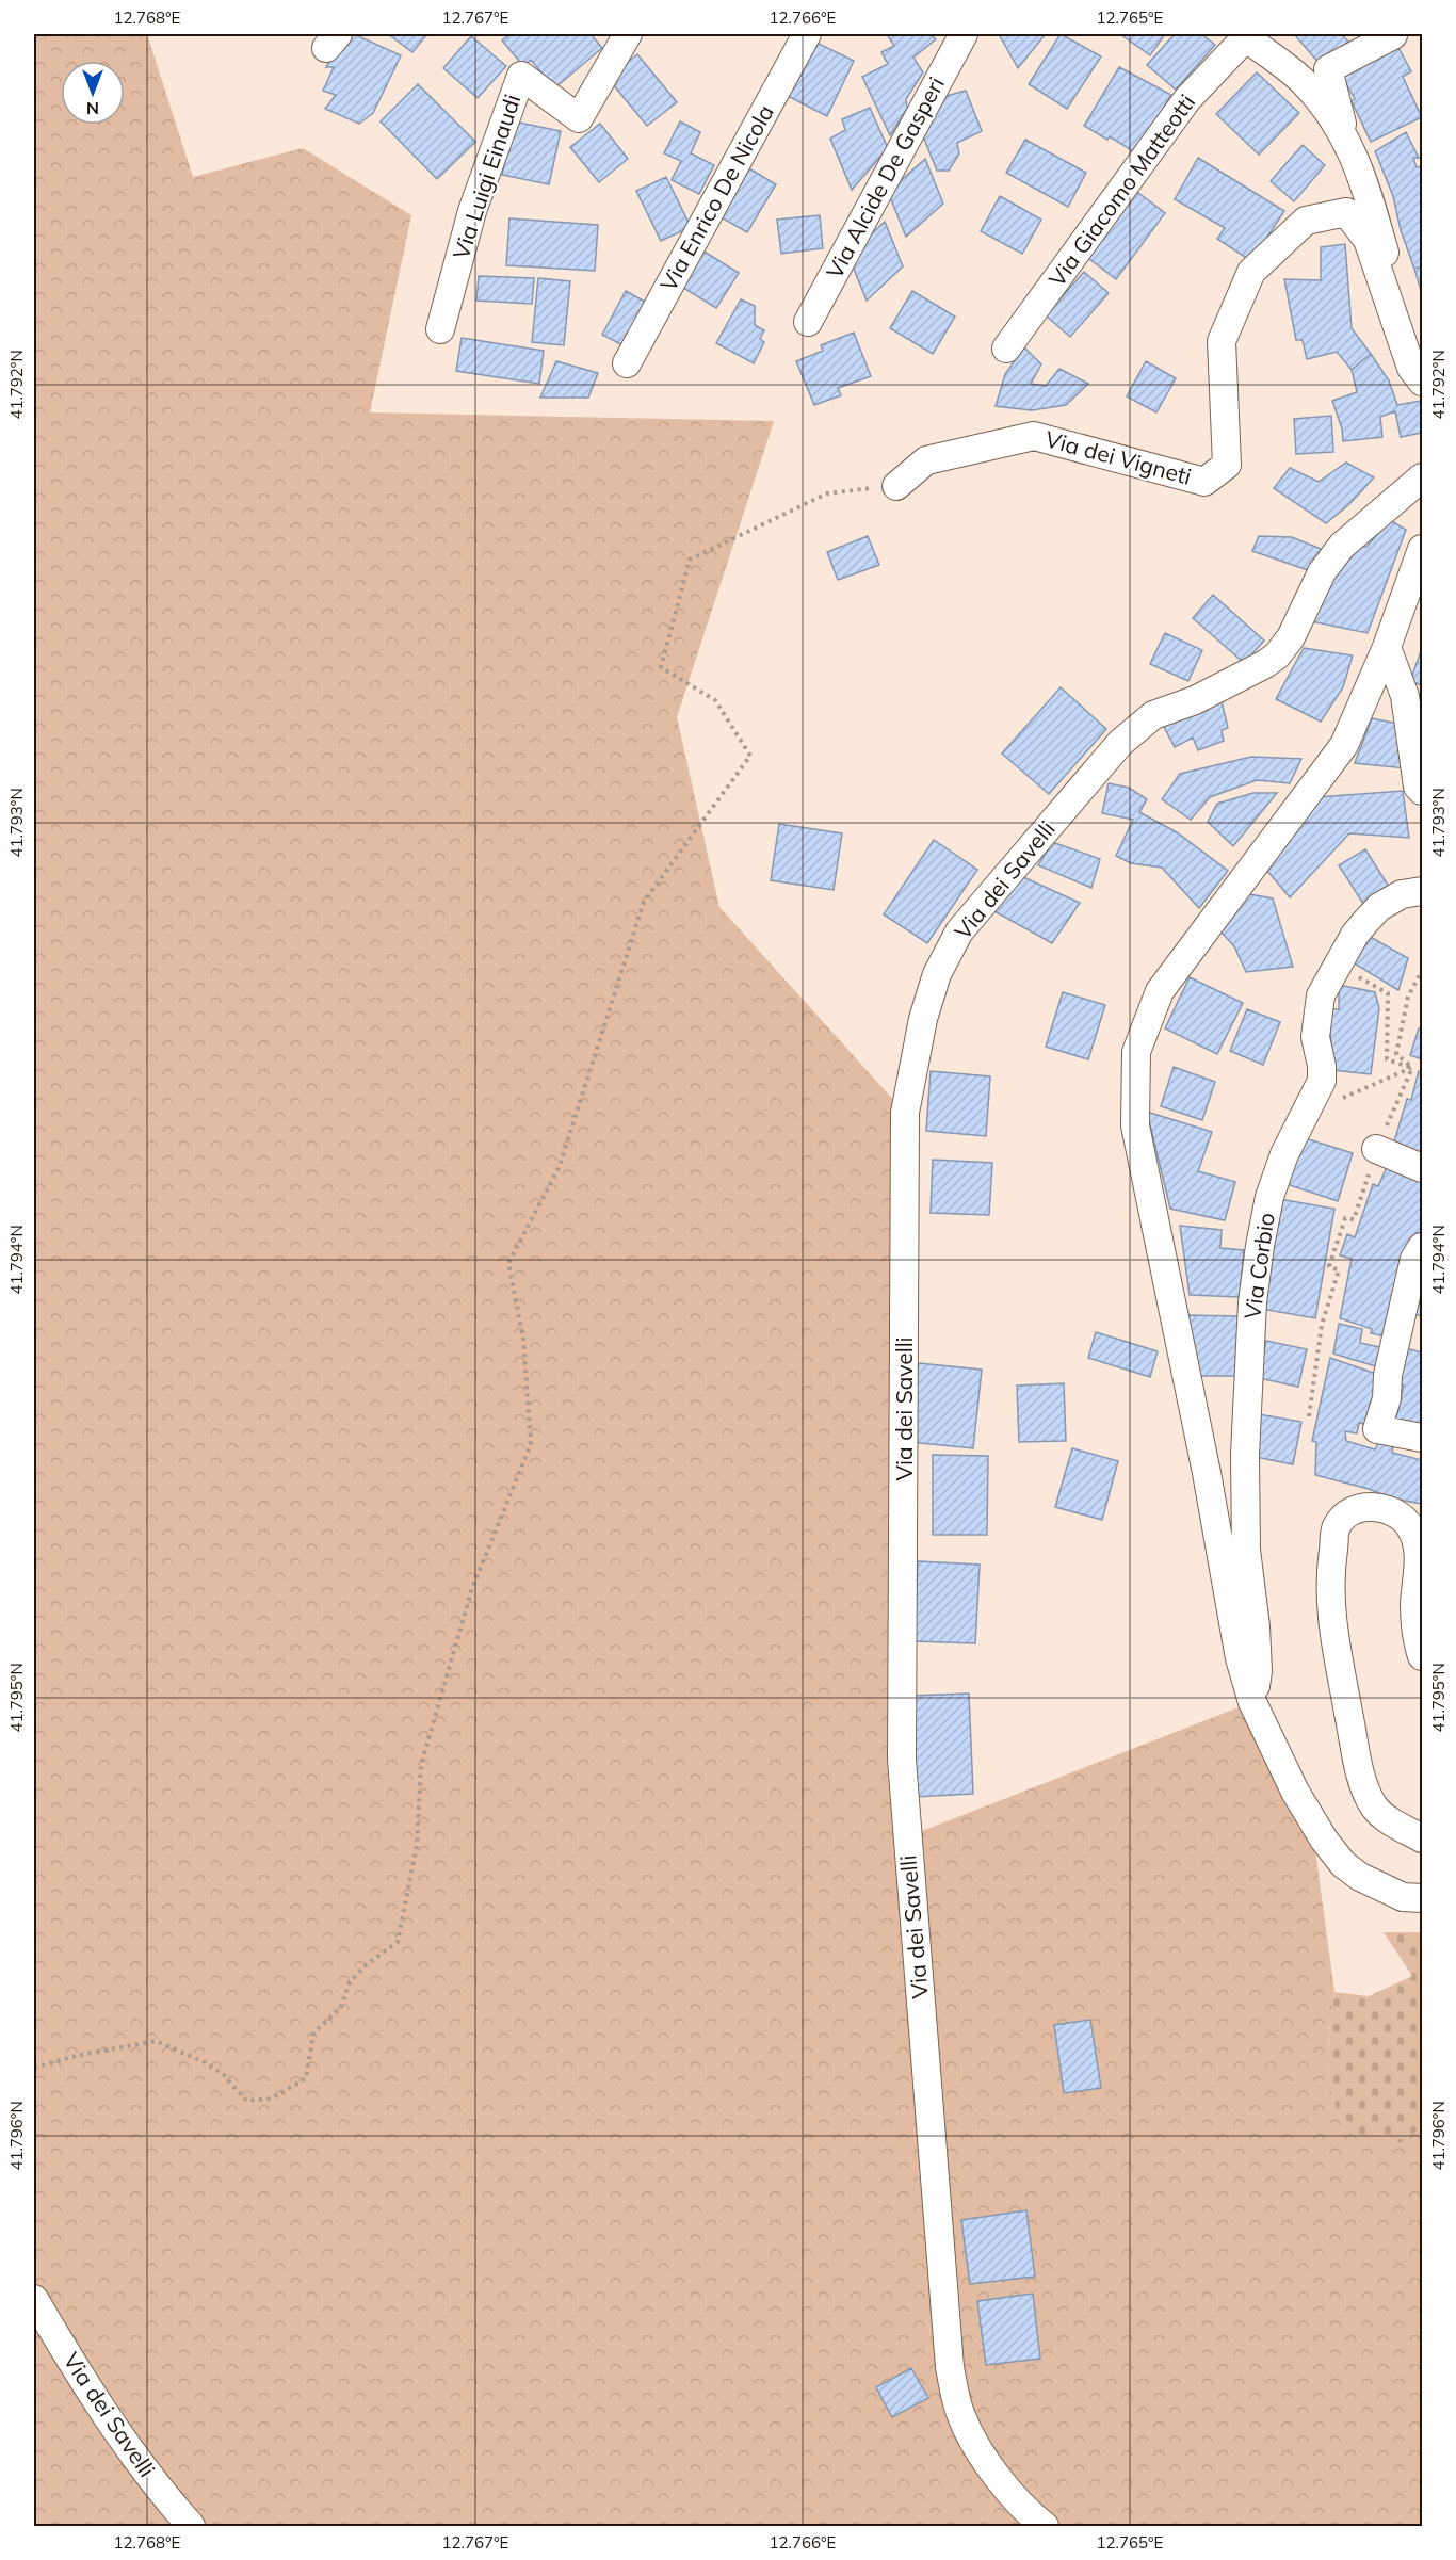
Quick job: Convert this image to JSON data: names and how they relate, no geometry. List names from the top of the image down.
{
  "streets": {
    "street": [
      "Via Luigi Einaudi",
      "Via Alcide De Gasperi",
      "Via Giacomo Matteotti",
      "Via Enrico De Nicola",
      "Via dei Vigneti",
      "Via dei Savelli",
      "Via Corbio"
    ]
  },
  "north": "bottom",
  "coordinates": [
    "12.768°E",
    "12.767°E",
    "12.766°E",
    "12.765°E",
    "41.792°N",
    "41.793°N",
    "41.794°N",
    "41.795°N",
    "41.796°N"
  ]
}
